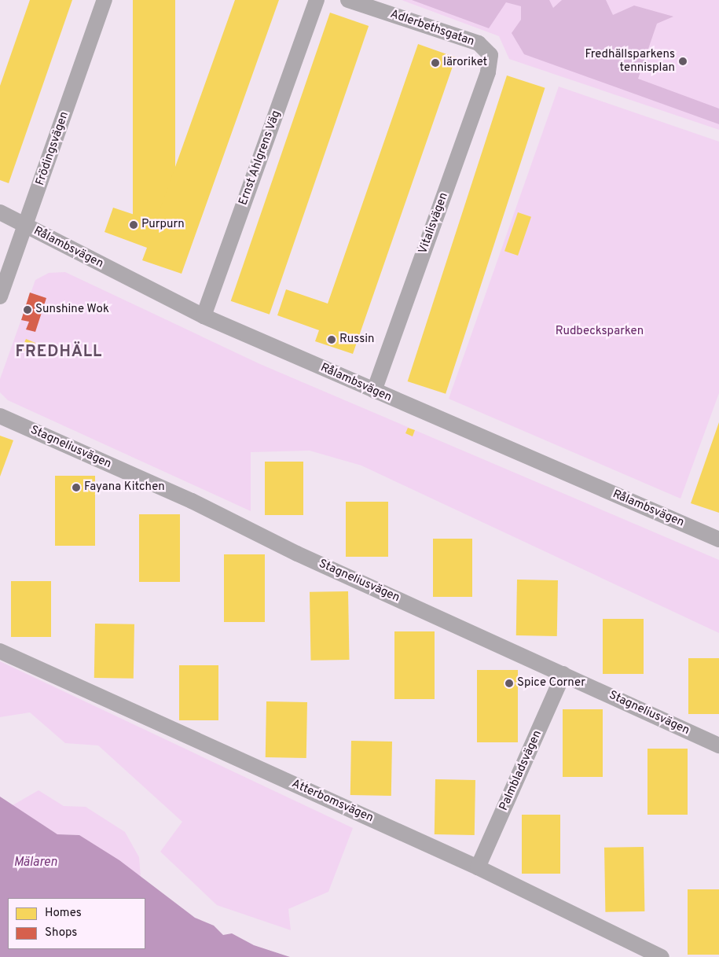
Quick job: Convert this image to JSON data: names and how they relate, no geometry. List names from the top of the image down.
{
  "streets": {
    "street": [
      "Adlerbethsgatan",
      "Frödingsvägen",
      "Ernst Ahlgrens Väg",
      "Vitalisvägen",
      "Rålambsvägen",
      "Stagneliusvägen",
      "Palmbladsvägen",
      "Atterbomsvägen"
    ]
  },
  "crossings": [
    ["Adlerbethsgatan", "Vitalisvägen"],
    ["Frödingsvägen", "Rålambsvägen"],
    ["Ernst Ahlgrens Väg", "Rålambsvägen"],
    ["Vitalisvägen", "Rålambsvägen"],
    ["Stagneliusvägen", "Palmbladsvägen"],
    ["Palmbladsvägen", "Atterbomsvägen"]
  ],
  "districts": ["FREDHÄLL"],
  "water": ["Mälaren"],
  "parks": ["Rudbecksparken"],
  "places": [
    "Fredhällsparkens tennisplan",
    "läroriket",
    "Purpurn",
    "Sunshine Wok",
    "Russin",
    "Fayana Kitchen",
    "Spice Corner"
  ],
  "legend": ["Homes", "Shops"]
}
